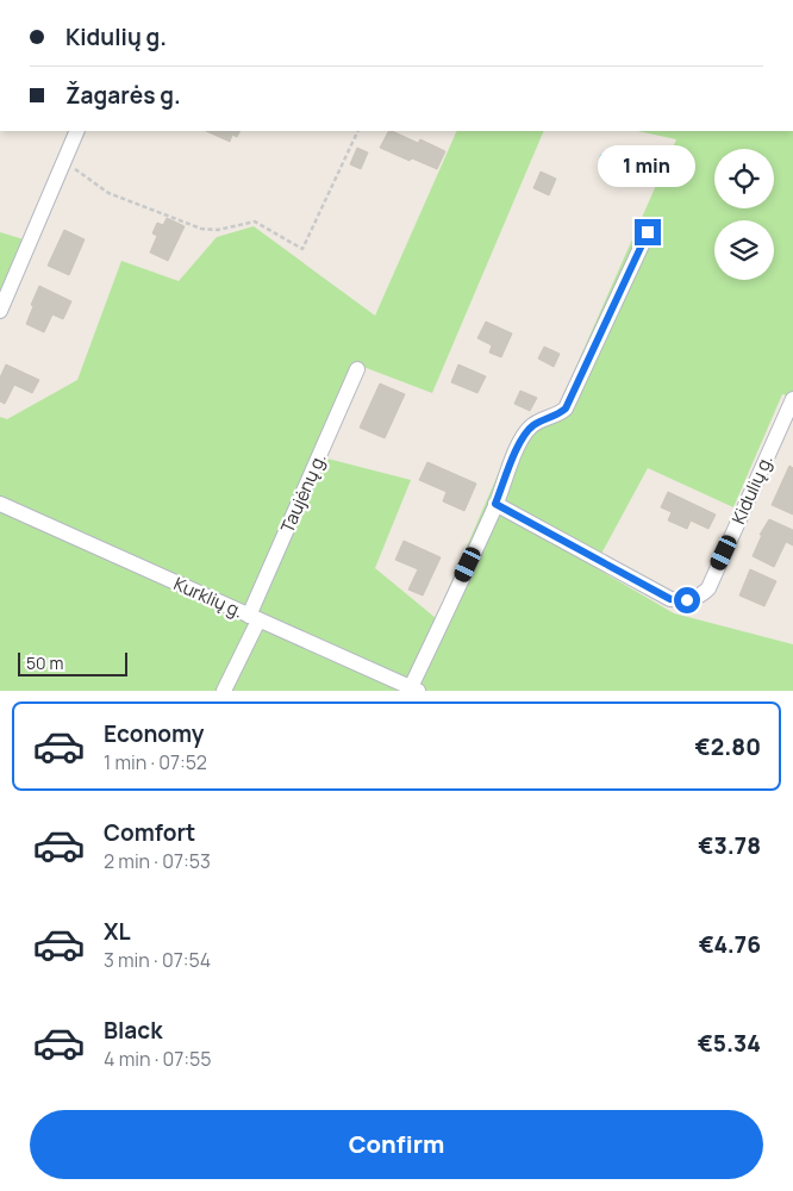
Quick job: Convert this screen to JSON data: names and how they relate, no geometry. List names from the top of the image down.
{
  "streets": {
    "street": ["Kidulių g.", "Taujėnų g.", "Kurklių g."]
  },
  "crossings": [
    ["Taujėnų g.", "Kurklių g."]
  ],
  "scale_bar": "50 m",
  "page": {
    "banner": ["Kidulių g.", "Žagarės g."],
    "bubble": "1 min",
    "scale": "50 m",
    "list": [
      {
        "name": "Economy",
        "note": "1 min · 07:52",
        "value": "€2.80"
      },
      {
        "name": "Comfort",
        "note": "2 min · 07:53",
        "value": "€3.78"
      },
      {
        "name": "XL",
        "note": "3 min · 07:54",
        "value": "€4.76"
      },
      {
        "name": "Black",
        "note": "4 min · 07:55",
        "value": "€5.34"
      }
    ],
    "buttons": "Confirm"
  }
}
